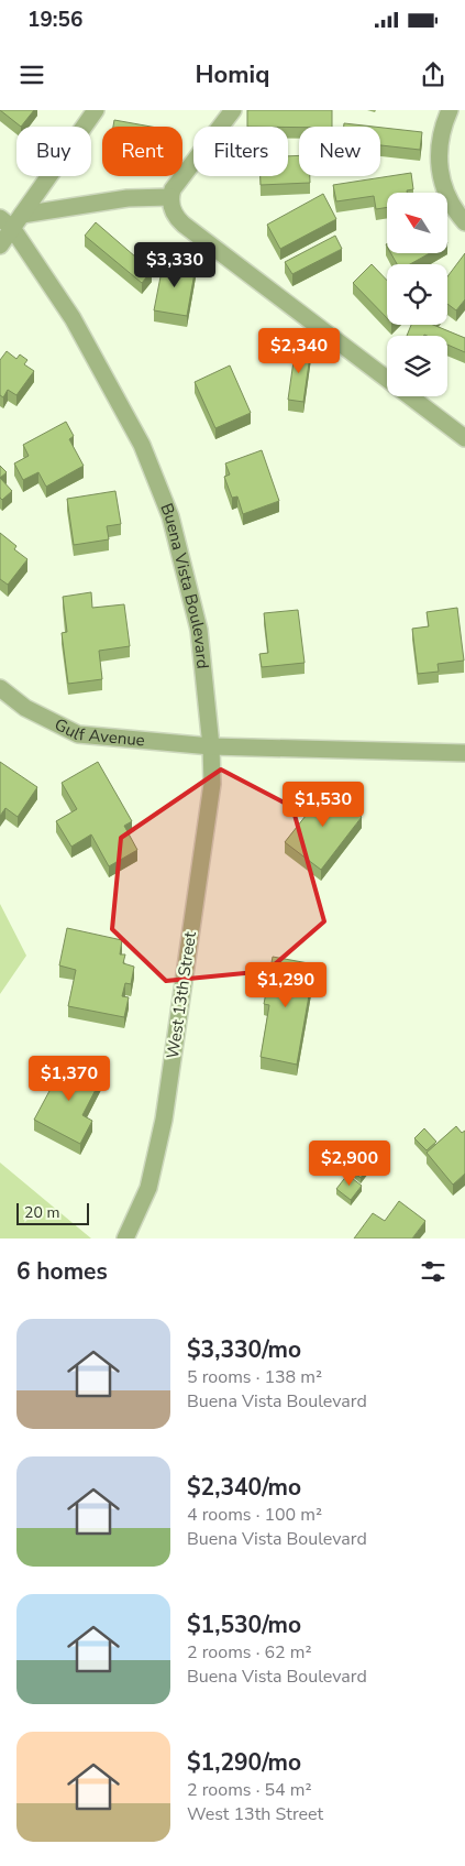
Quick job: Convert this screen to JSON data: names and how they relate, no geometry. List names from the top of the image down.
{
  "streets": {
    "street": ["Buena Vista Boulevard", "Gulf Avenue", "West 13th Street"]
  },
  "crossings": [
    ["Buena Vista Boulevard", "Gulf Avenue"],
    ["Buena Vista Boulevard", "West 13th Street"],
    ["Gulf Avenue", "West 13th Street"]
  ],
  "scale_bar": "20 m",
  "north": "top left",
  "page": {
    "status": "19:56",
    "header": "Homiq",
    "chip": [
      "Buy",
      "Rent",
      "Filters",
      "New"
    ],
    "price": [
      "$3,330",
      "$2,340",
      "$1,530",
      "$1,290",
      "$1,370",
      "$2,900"
    ],
    "scale": "20 m",
    "heading": "6 homes",
    "list": [
      {
        "name": "$3,330/mo",
        "note": "5 rooms · 138 m² · Buena Vista Boulevard"
      },
      {
        "name": "$2,340/mo",
        "note": "4 rooms · 100 m² · Buena Vista Boulevard"
      },
      {
        "name": "$1,530/mo",
        "note": "2 rooms · 62 m² · Buena Vista Boulevard"
      },
      {
        "name": "$1,290/mo",
        "note": "2 rooms · 54 m² · West 13th Street"
      }
    ]
  }
}
